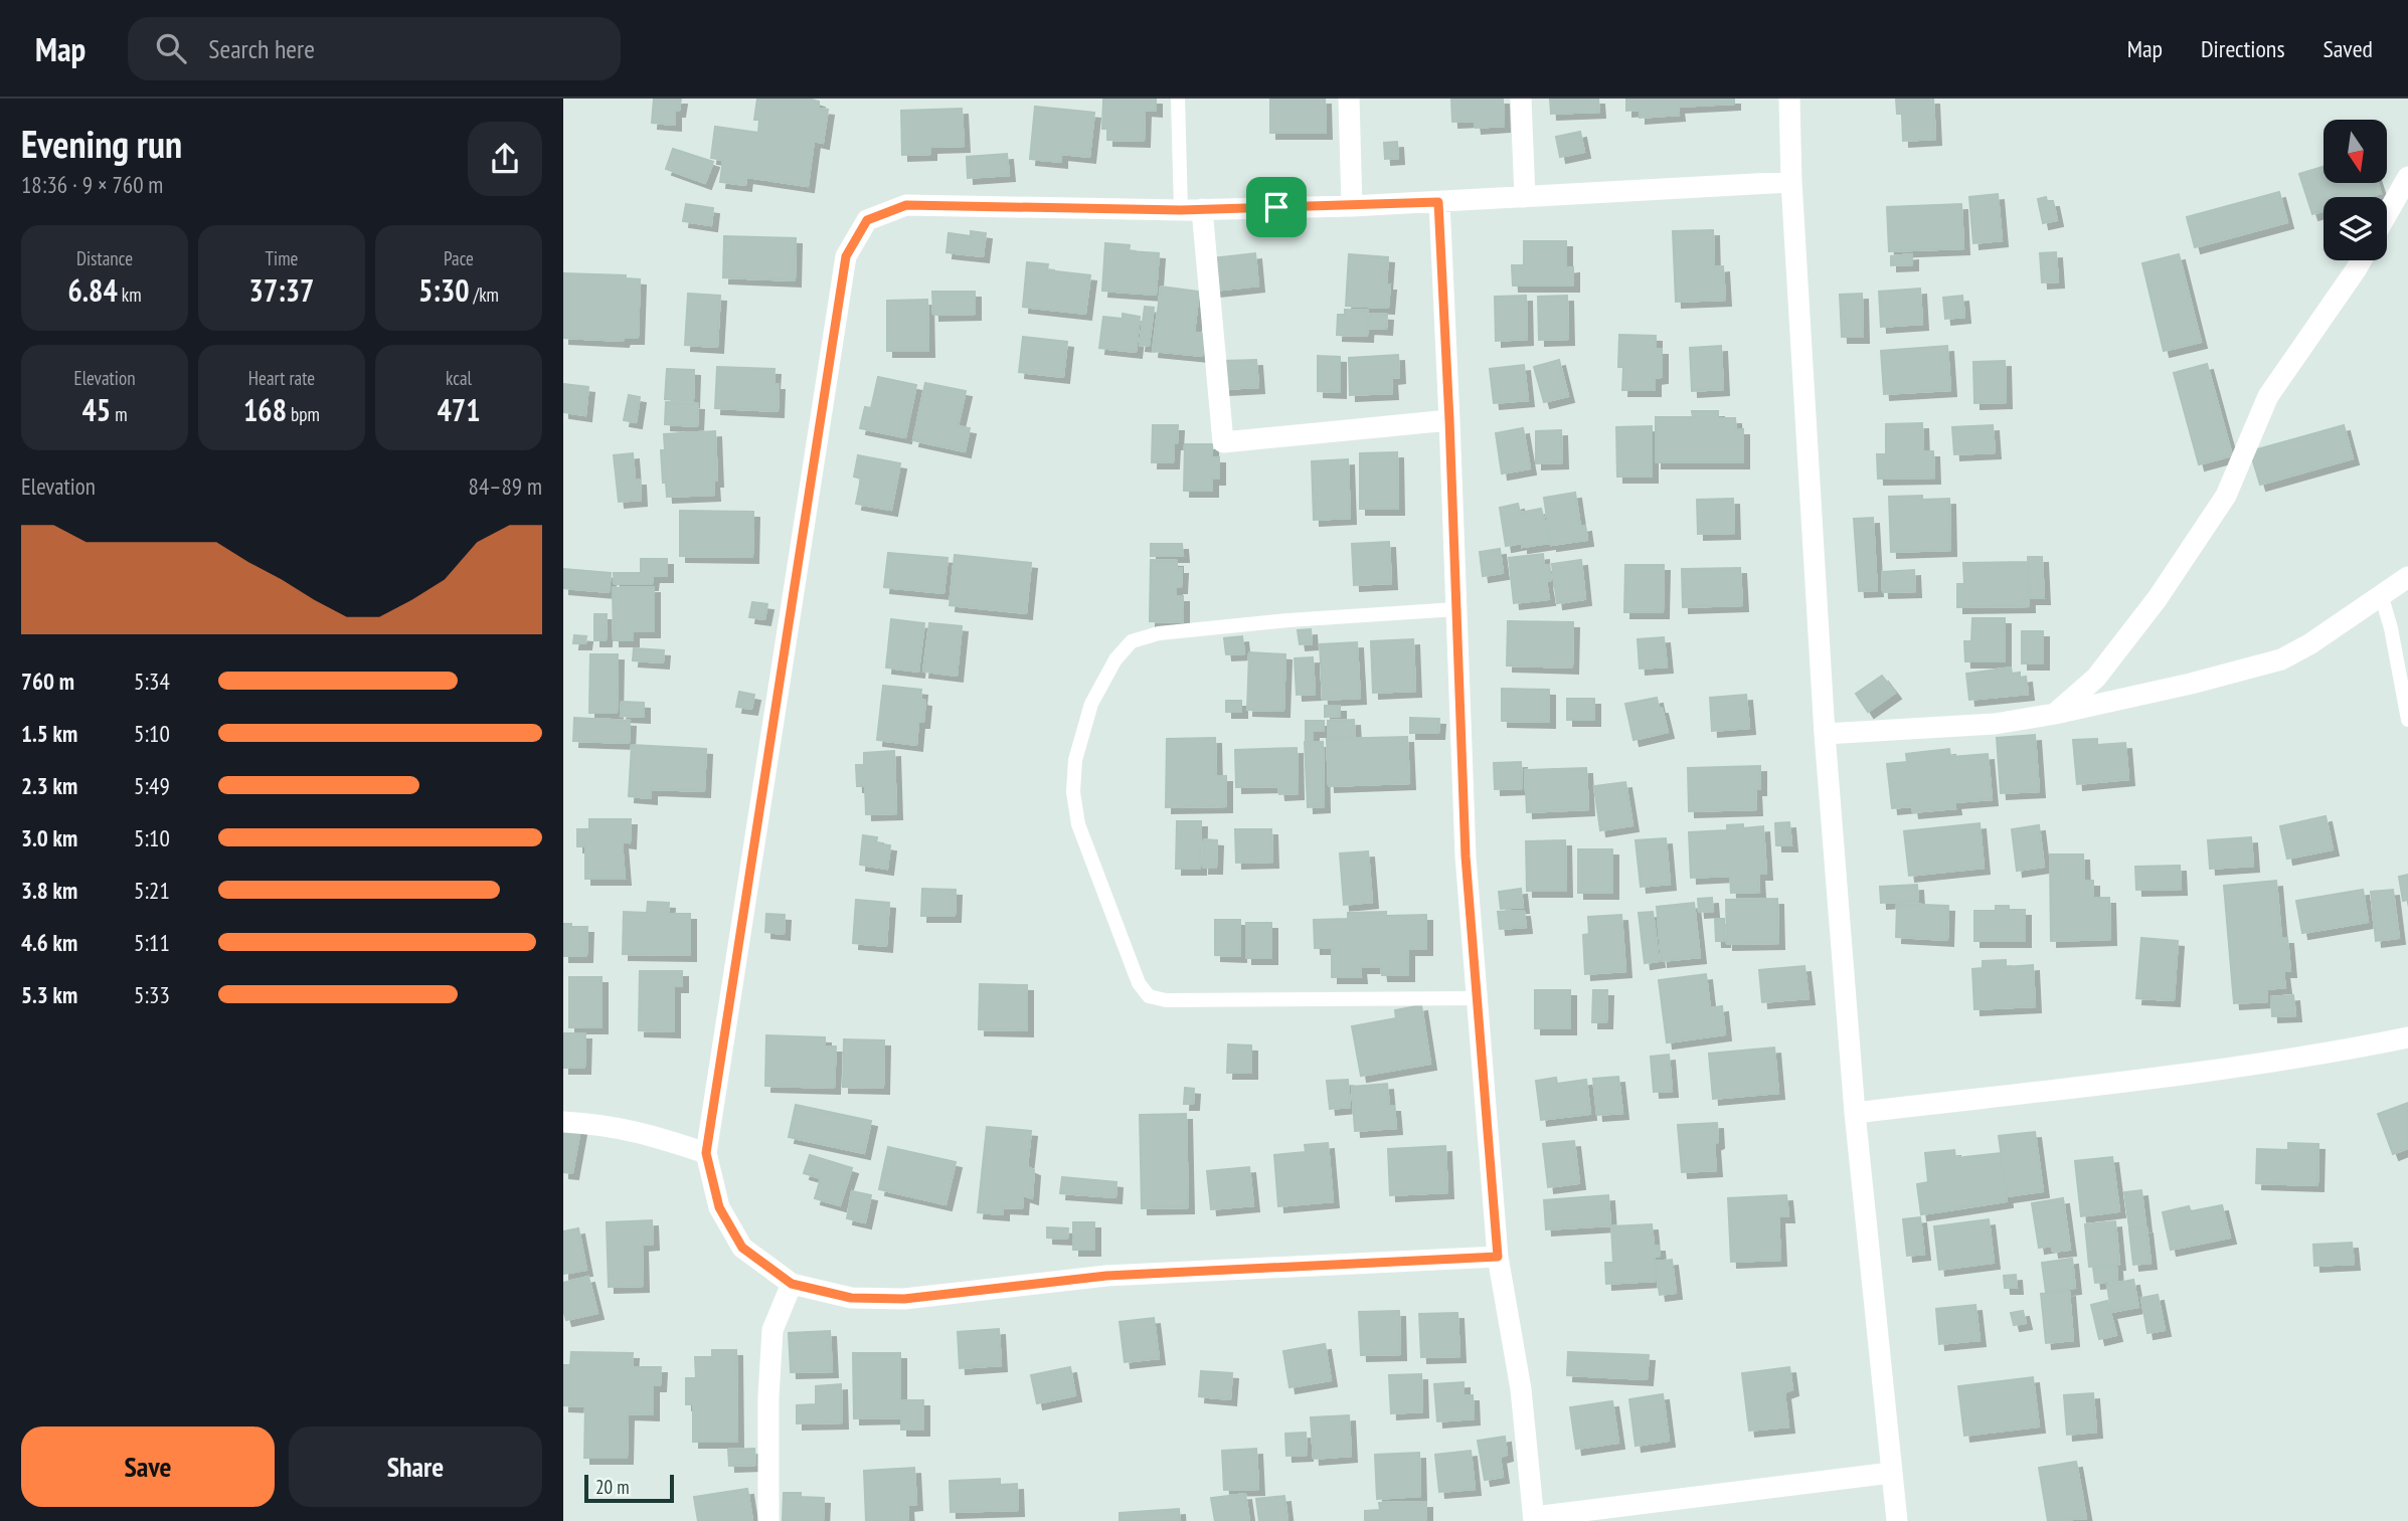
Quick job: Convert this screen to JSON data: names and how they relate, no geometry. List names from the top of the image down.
{
  "scale_bar": "20 m",
  "north": "bottom",
  "page": {
    "header": "Map",
    "search": "Search here",
    "nav": ["Map", "Directions", "Saved"],
    "heading": ["Evening run", "18:36 · 9 × 760 m"],
    "stats": [
      ["Distance", "6.84 km"],
      ["Time", "37:37"],
      ["Pace", "5:30 /km"],
      ["Elevation", "45 m"],
      ["Heart rate", "168 bpm"],
      ["kcal", "471"]
    ],
    "chart": ["Elevation", "84–89 m"],
    "list": [
      {
        "name": "760 m",
        "note": "5:34"
      },
      {
        "name": "1.5 km",
        "note": "5:10"
      },
      {
        "name": "2.3 km",
        "note": "5:49"
      },
      {
        "name": "3.0 km",
        "note": "5:10"
      },
      {
        "name": "3.8 km",
        "note": "5:21"
      },
      {
        "name": "4.6 km",
        "note": "5:11"
      },
      {
        "name": "5.3 km",
        "note": "5:33"
      }
    ],
    "buttons": ["Save", "Share"],
    "scale": "20 m"
  }
}
